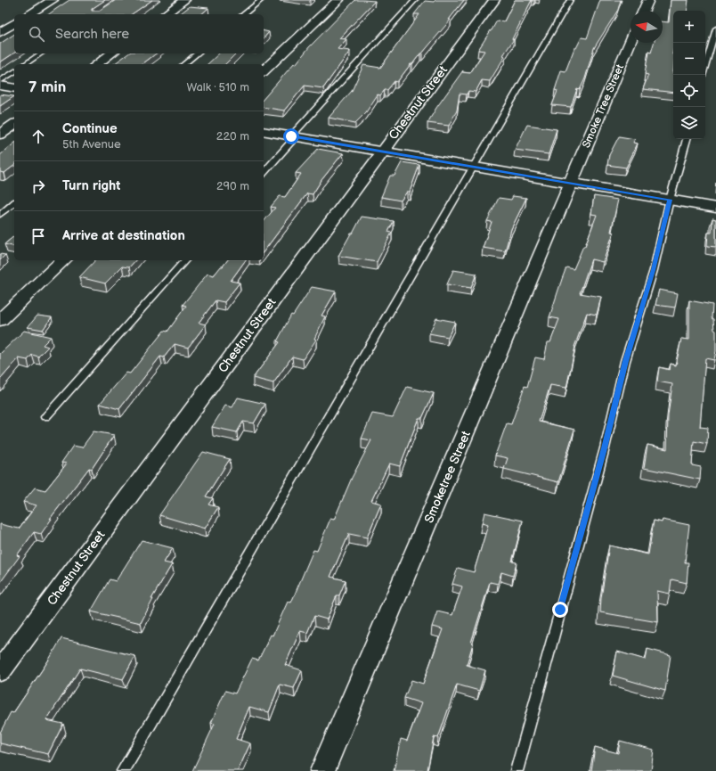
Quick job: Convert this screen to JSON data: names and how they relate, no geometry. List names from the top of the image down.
{
  "streets": {
    "street": ["Chestnut Street", "Smoke Tree Street", "Smoketree Street"]
  },
  "crossings": [
    ["Smoke Tree Street", "Smoketree Street"]
  ],
  "north": "left",
  "page": {
    "map_buttons": ["+", "−"],
    "search": "Search here",
    "heading": ["7 min", "Walk · 510 m"],
    "list": [
      ["Continue", "5th Avenue", "220 m"],
      ["Turn right", "290 m"],
      "Arrive at destination"
    ]
  }
}
